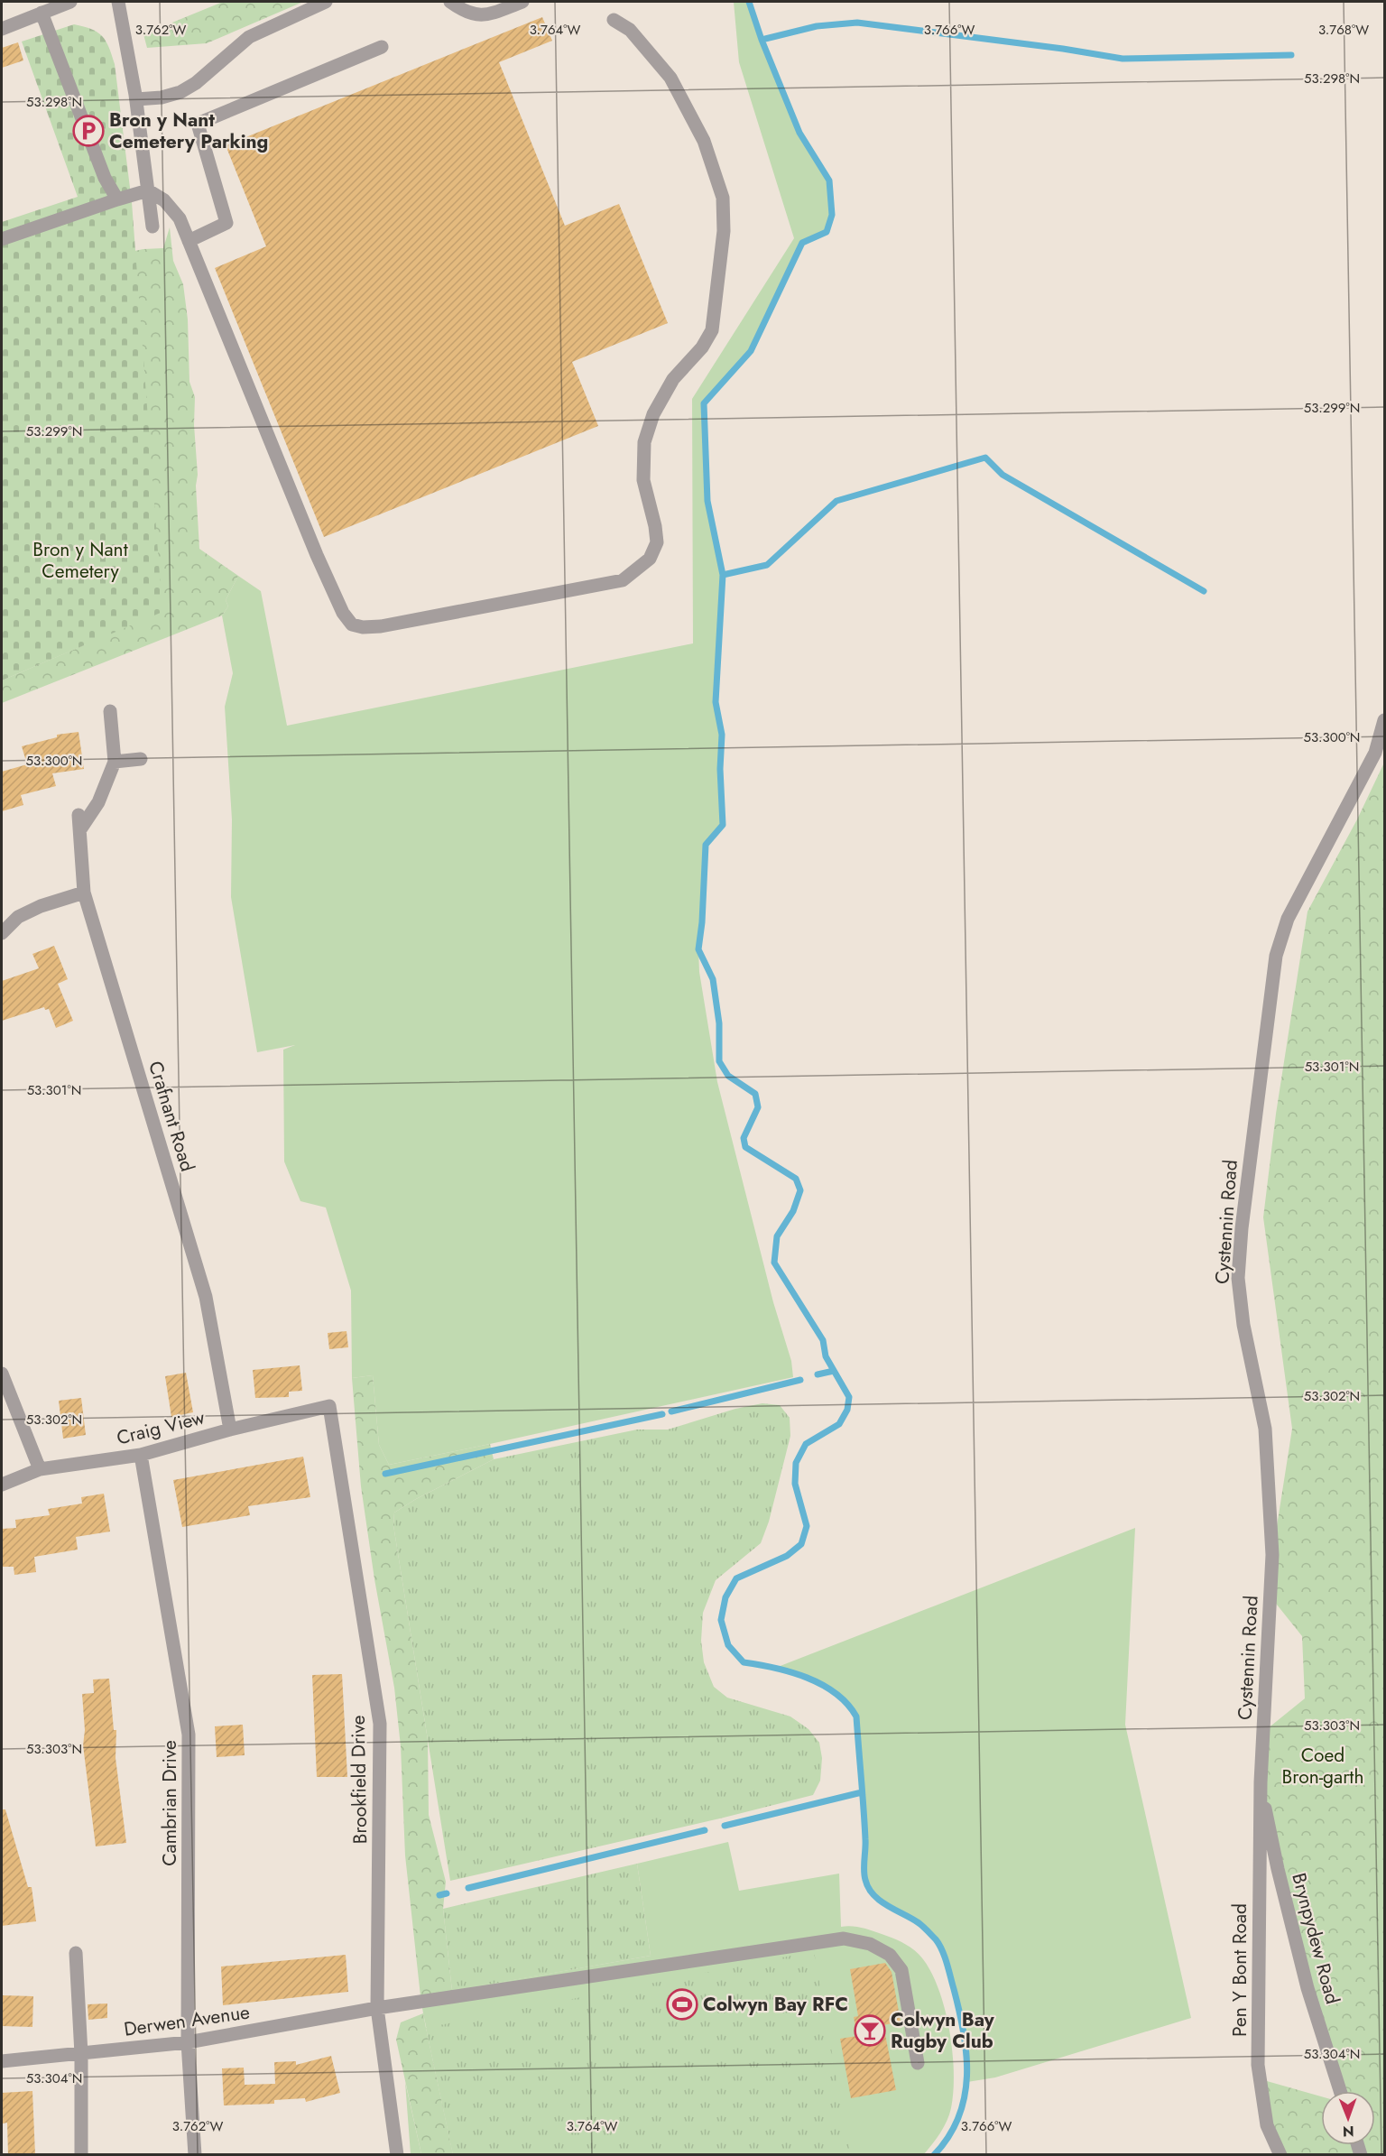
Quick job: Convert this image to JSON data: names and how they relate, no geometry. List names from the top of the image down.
{
  "streets": {
    "street": [
      "Crafnant Road",
      "Cystennin Road",
      "Craig View",
      "Brookfield Drive",
      "Cambrian Drive",
      "Brynpydew Road",
      "Pen Y Bont Road",
      "Derwen Avenue"
    ]
  },
  "crossings": [
    ["Crafnant Road", "Craig View"],
    ["Cystennin Road", "Brynpydew Road"],
    ["Cystennin Road", "Pen Y Bont Road"],
    ["Craig View", "Brookfield Drive"],
    ["Craig View", "Cambrian Drive"],
    ["Brookfield Drive", "Derwen Avenue"],
    ["Cambrian Drive", "Derwen Avenue"],
    ["Brynpydew Road", "Pen Y Bont Road"]
  ],
  "parks": ["Bron y Nant Cemetery", "Coed Bron-garth"],
  "places": {
    "parking": ["Bron y Nant Cemetery Parking"],
    "sports": ["Colwyn Bay RFC"],
    "bar": ["Colwyn Bay Rugby Club"]
  },
  "north": "bottom",
  "coordinates": [
    "3.762°W",
    "3.764°W",
    "3.766°W",
    "3.768°W",
    "53.298°N",
    "53.299°N",
    "53.300°N",
    "53.301°N",
    "53.302°N",
    "53.303°N",
    "53.304°N"
  ]
}
